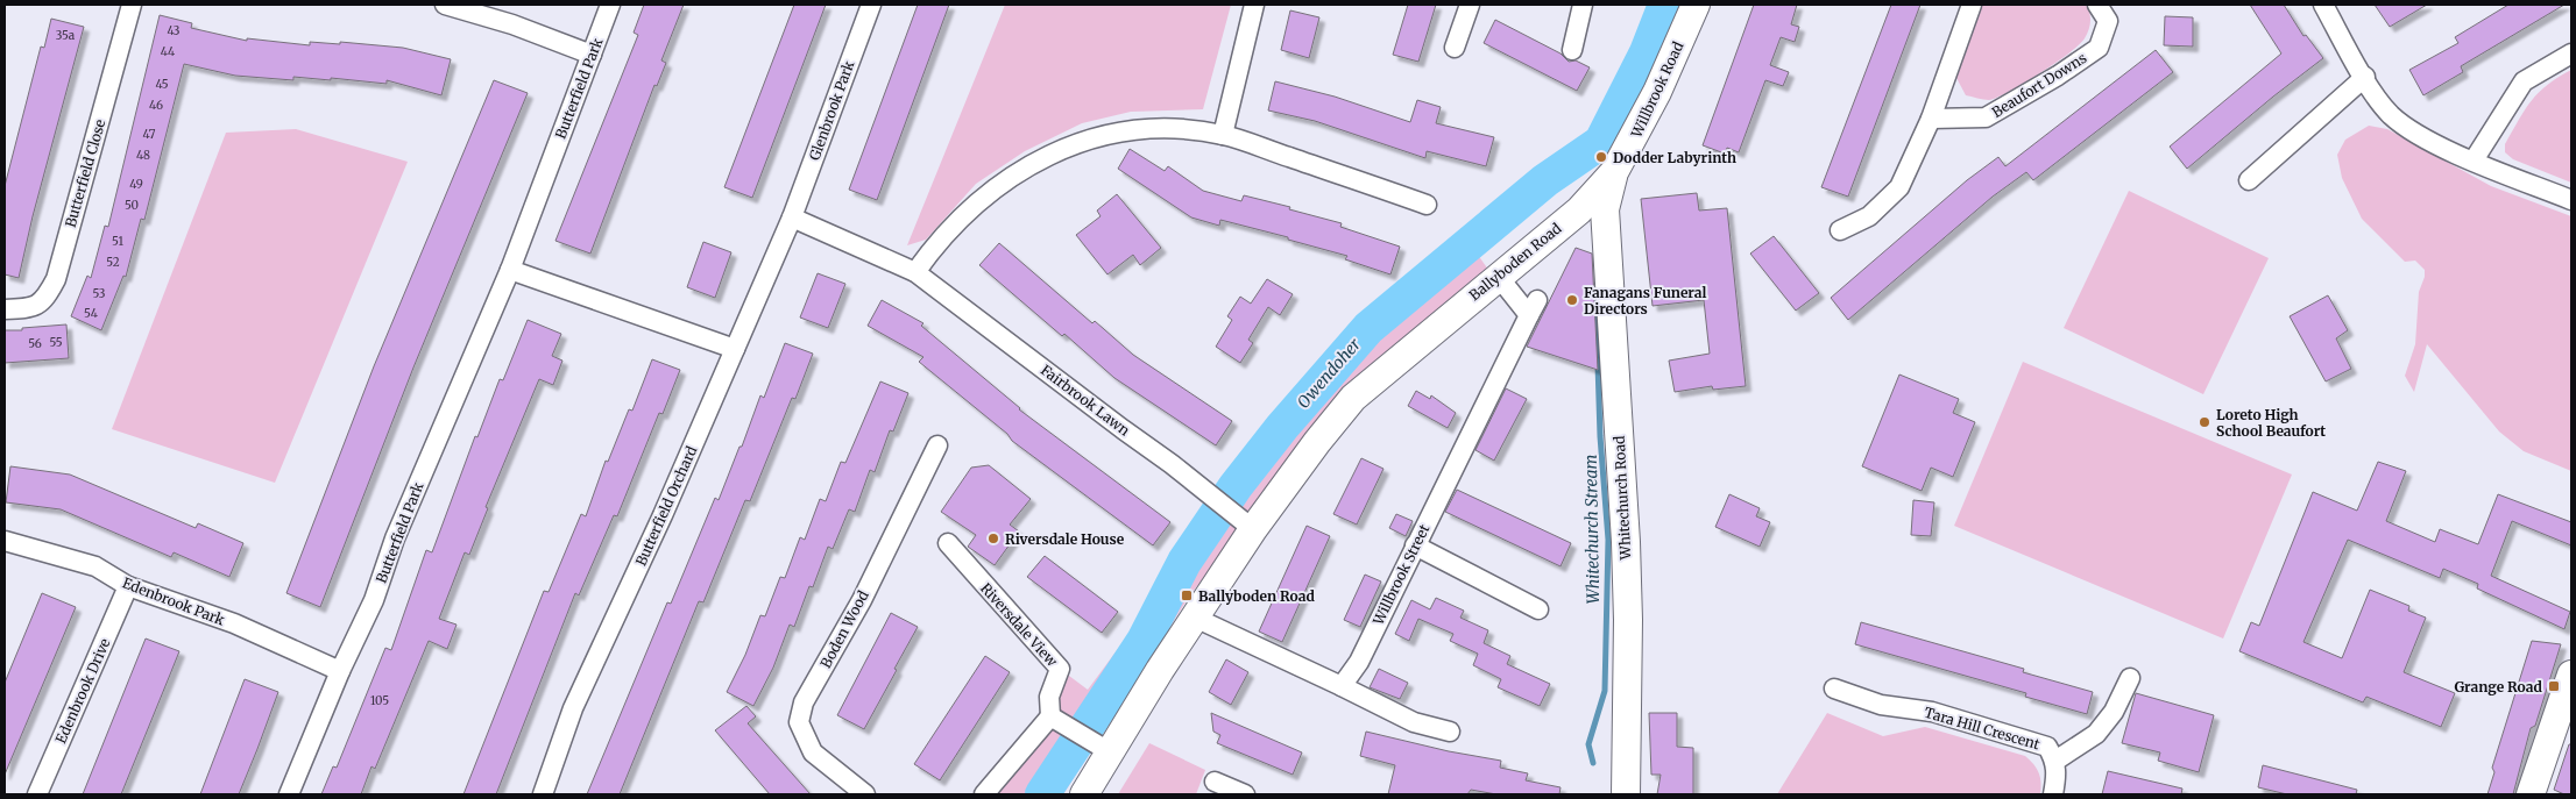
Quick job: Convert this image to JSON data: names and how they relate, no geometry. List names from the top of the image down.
{
  "streets": {
    "main road": ["Willbrook Road", "Ballyboden Road", "Whitechurch Road"],
    "street": [
      "Beaufort Downs",
      "Butterfield Park",
      "Glenbrook Park",
      "Butterfield Close",
      "Fairbrook Lawn",
      "Butterfield Orchard",
      "Willbrook Street",
      "Edenbrook Park",
      "Riversdale View",
      "Boden Wood",
      "Edenbrook Drive",
      "Tara Hill Crescent"
    ]
  },
  "crossings": [
    ["Butterfield Park", "Edenbrook Park"],
    ["Willbrook Road", "Ballyboden Road"],
    ["Willbrook Road", "Whitechurch Road"],
    ["Glenbrook Park", "Fairbrook Lawn"],
    ["Glenbrook Park", "Butterfield Orchard"],
    ["Ballyboden Road", "Fairbrook Lawn"],
    ["Ballyboden Road", "Willbrook Street"],
    ["Fairbrook Lawn", "Butterfield Orchard"],
    ["Edenbrook Park", "Edenbrook Drive"]
  ],
  "water": ["Owendoher", "Whitechurch Stream"],
  "places": {
    "other": [
      "Dodder Labyrinth",
      "Fanagans Funeral Directors",
      "Loreto High School Beaufort",
      "Riversdale House"
    ],
    "transit": ["Ballyboden Road", "Grange Road"]
  },
  "house_numbers": [
    "43",
    "35a",
    "44",
    "45",
    "46",
    "47",
    "48",
    "49",
    "50",
    "51",
    "52",
    "53",
    "54",
    "55",
    "56",
    "105"
  ]
}
